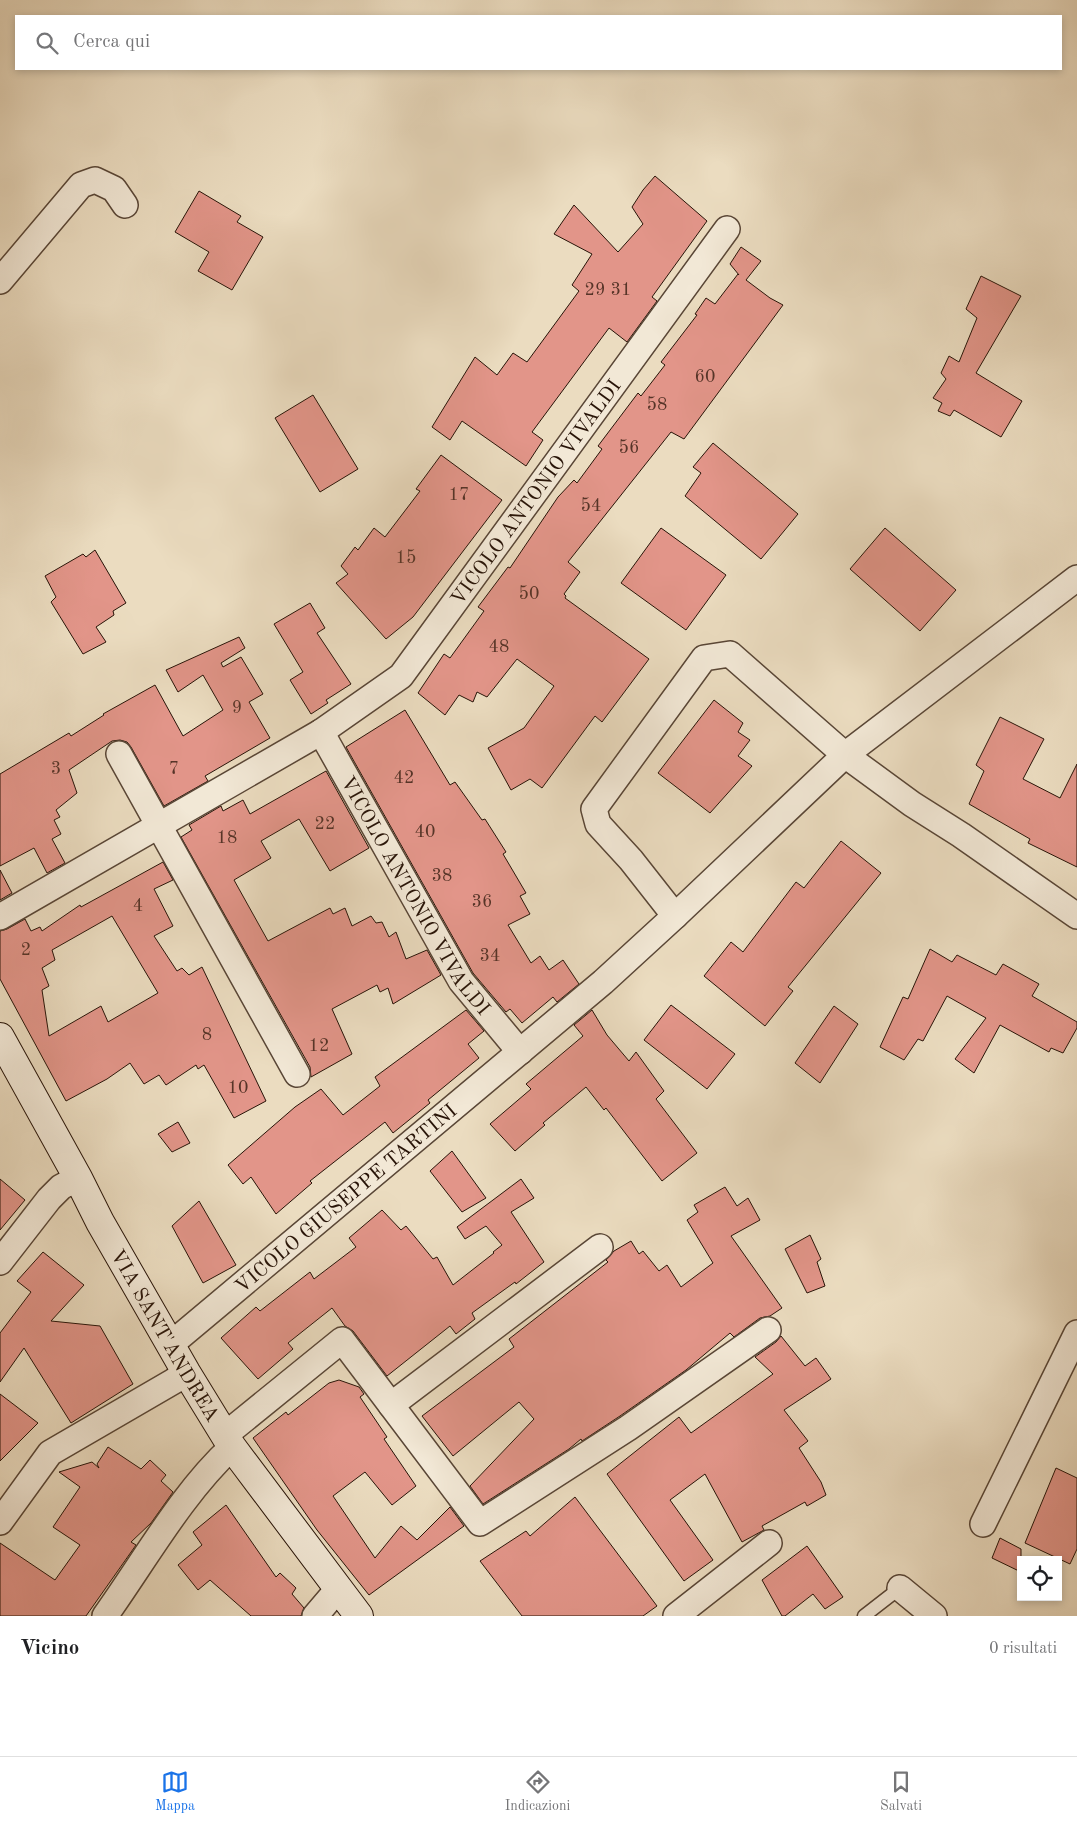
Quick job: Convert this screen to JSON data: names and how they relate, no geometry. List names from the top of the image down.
{
  "streets": {
    "street": ["VICOLO ANTONIO VIVALDI", "VICOLO GIUSEPPE TARTINI", "VIA SANT'ANDREA"]
  },
  "crossings": [
    ["VICOLO ANTONIO VIVALDI", "VICOLO GIUSEPPE TARTINI"],
    ["VICOLO GIUSEPPE TARTINI", "VIA SANT'ANDREA"]
  ],
  "house_numbers": [
    "29 31",
    "60",
    "58",
    "56",
    "17",
    "54",
    "15",
    "50",
    "48",
    "9",
    "3",
    "7",
    "42",
    "22",
    "40",
    "18",
    "38",
    "36",
    "4",
    "2",
    "34",
    "8",
    "12",
    "10"
  ],
  "page": {
    "search": "Cerca qui",
    "heading": ["Vicino", "0 risultati"],
    "nav": ["Mappa", "Indicazioni", "Salvati"]
  }
}
